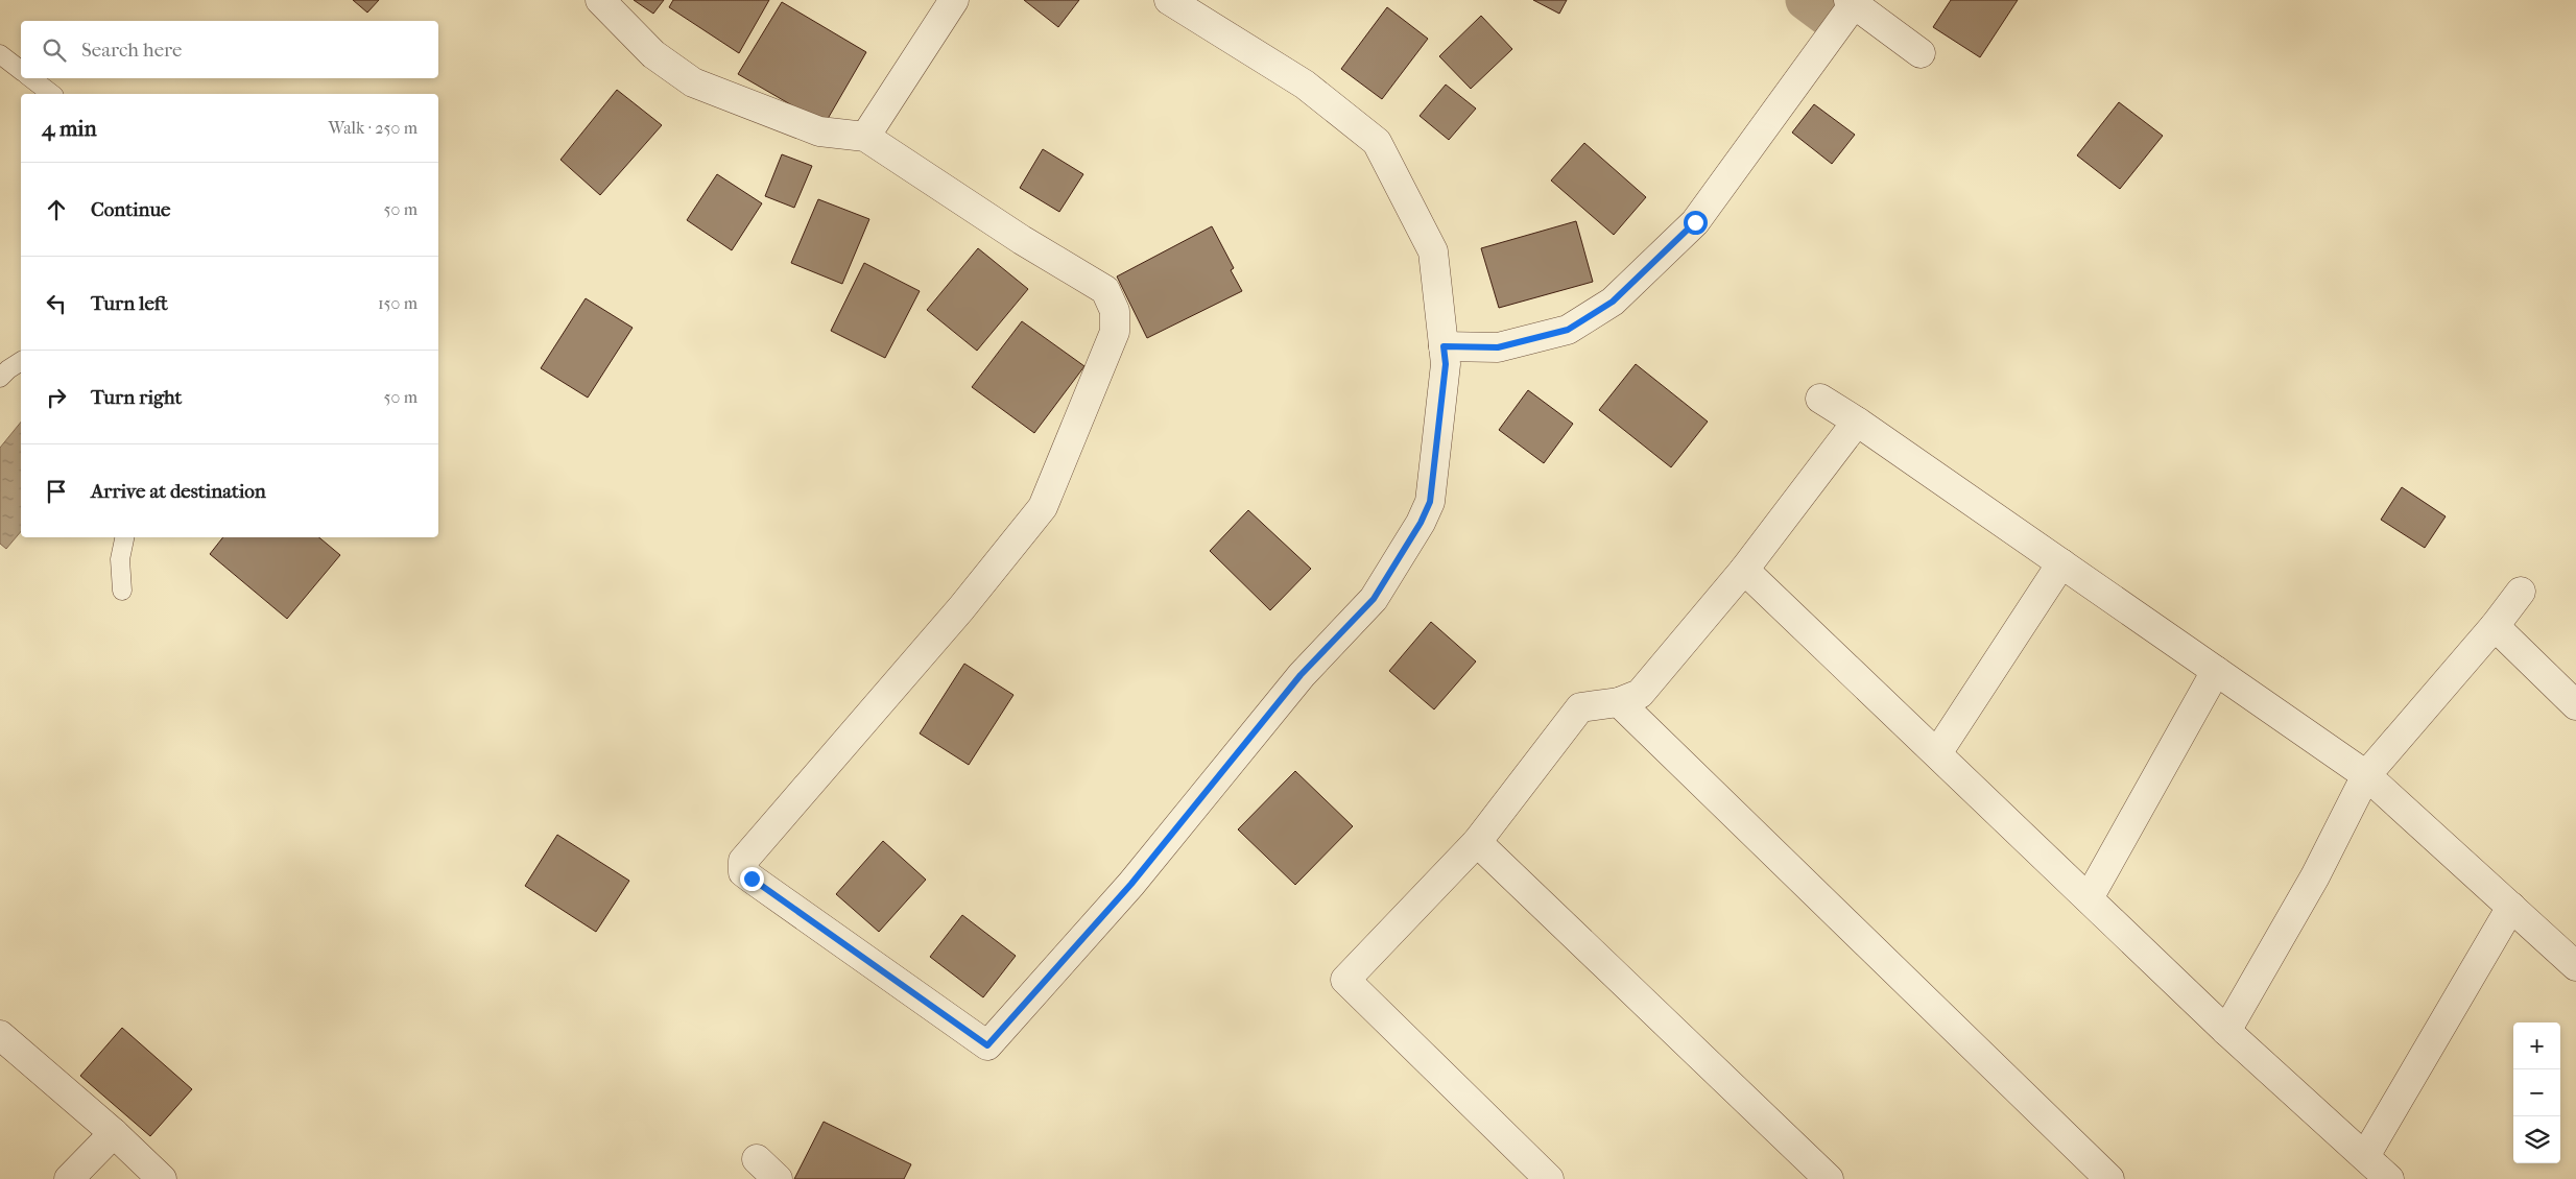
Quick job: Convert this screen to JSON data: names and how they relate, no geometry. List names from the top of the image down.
{
  "page": {
    "search": "Search here",
    "heading": ["4 min", "Walk · 250 m"],
    "list": [
      ["Continue", "50 m"],
      ["Turn left", "150 m"],
      ["Turn right", "50 m"],
      "Arrive at destination"
    ],
    "map_buttons": ["+", "−"]
  }
}
